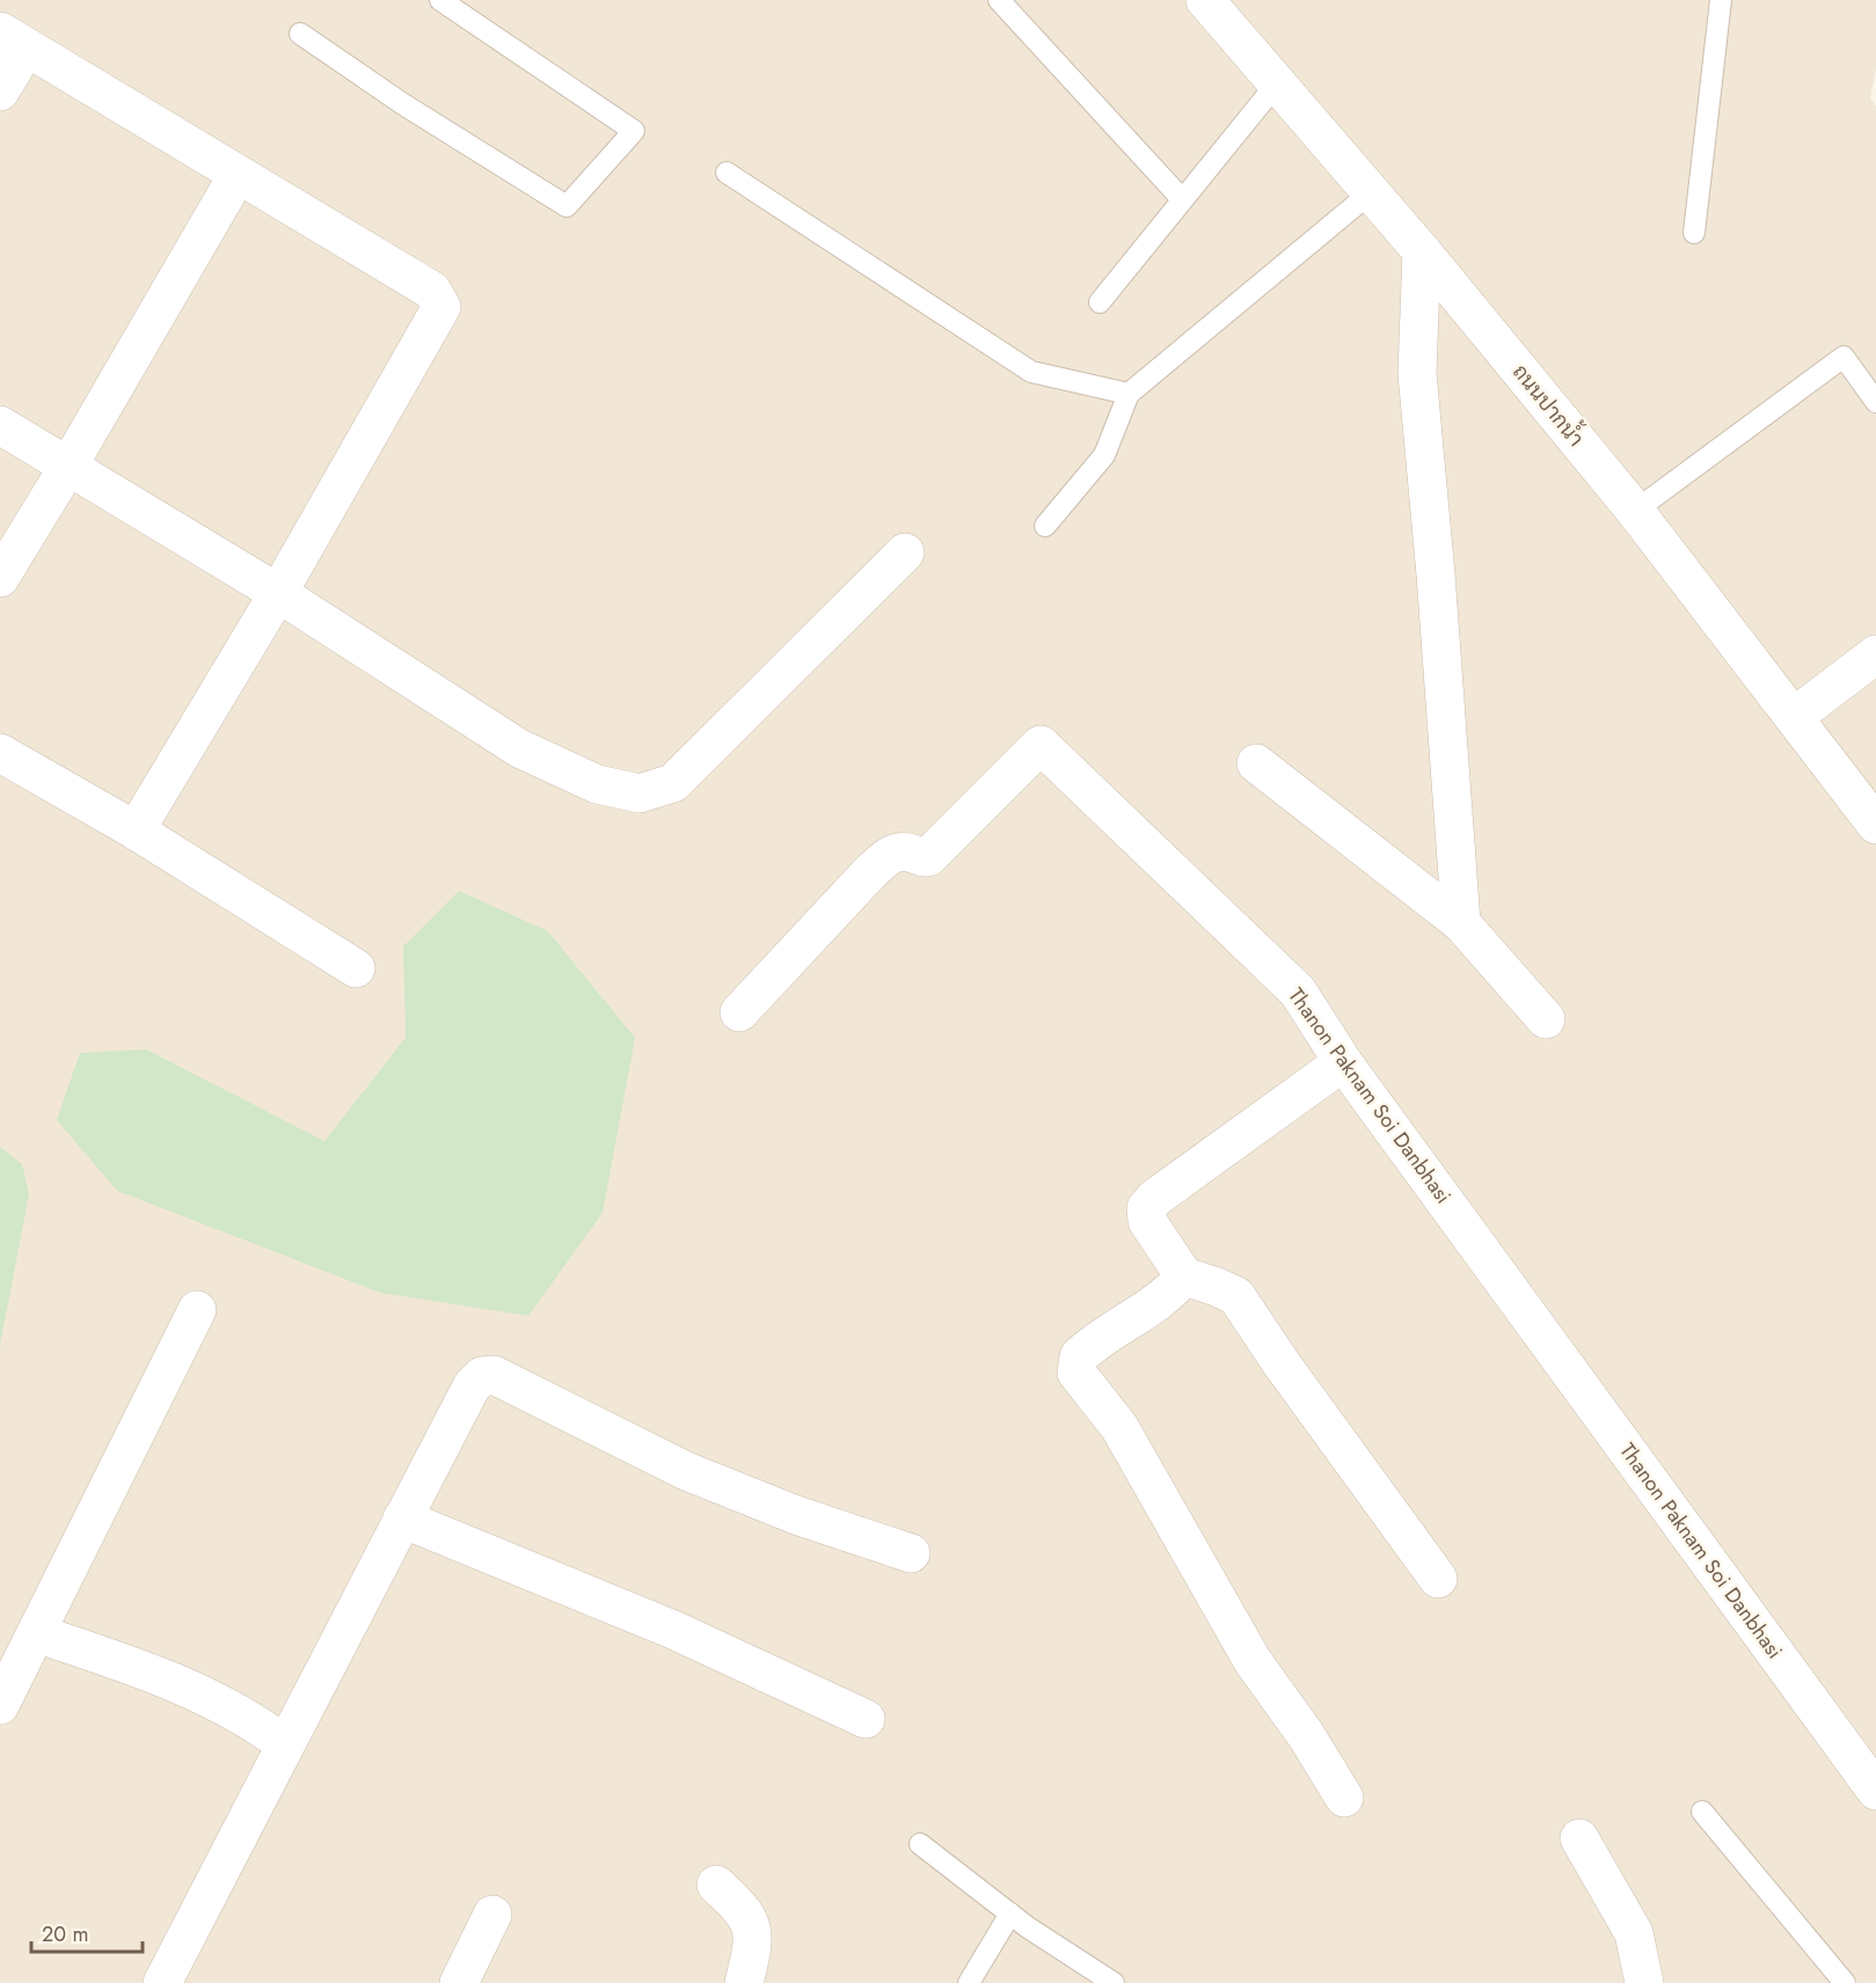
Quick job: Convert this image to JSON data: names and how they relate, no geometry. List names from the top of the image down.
{
  "streets": {
    "street": ["ถนนปากน้ำ", "Thanon Paknam Soi Danbhasi"]
  },
  "scale_bar": "20 m"
}
